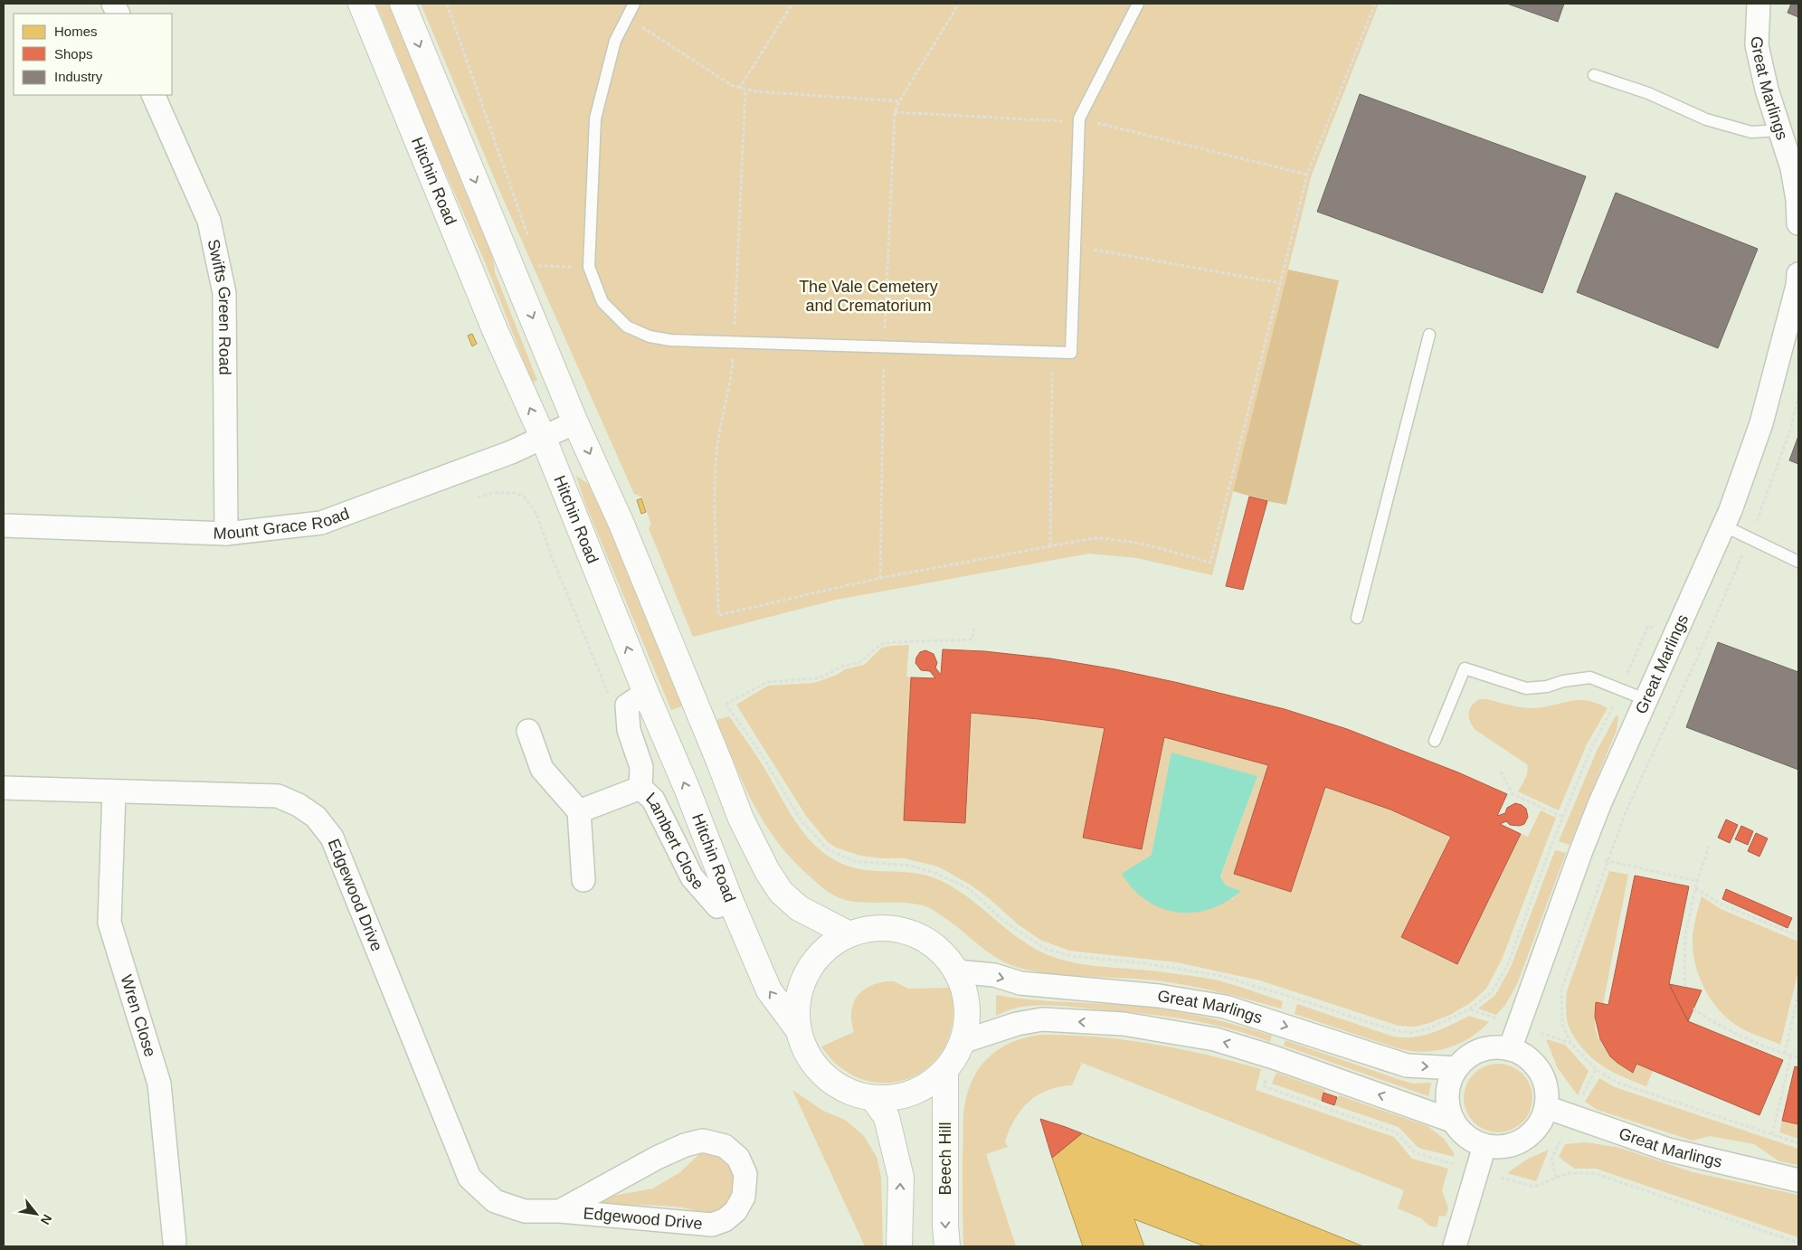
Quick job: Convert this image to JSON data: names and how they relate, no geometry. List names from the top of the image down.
{
  "streets": {
    "main road": ["Hitchin Road", "Beech Hill"],
    "street": [
      "Great Marlings",
      "Swifts Green Road",
      "Mount Grace Road",
      "Lambert Close",
      "Edgewood Drive",
      "Wren Close"
    ]
  },
  "crossings": [
    ["Hitchin Road", "Mount Grace Road"],
    ["Hitchin Road", "Lambert Close"],
    ["Swifts Green Road", "Mount Grace Road"],
    ["Edgewood Drive", "Wren Close"]
  ],
  "parks": ["The Vale Cemetery and Crematorium"],
  "legend": ["Homes", "Shops", "Industry"],
  "north": "bottom right"
}
